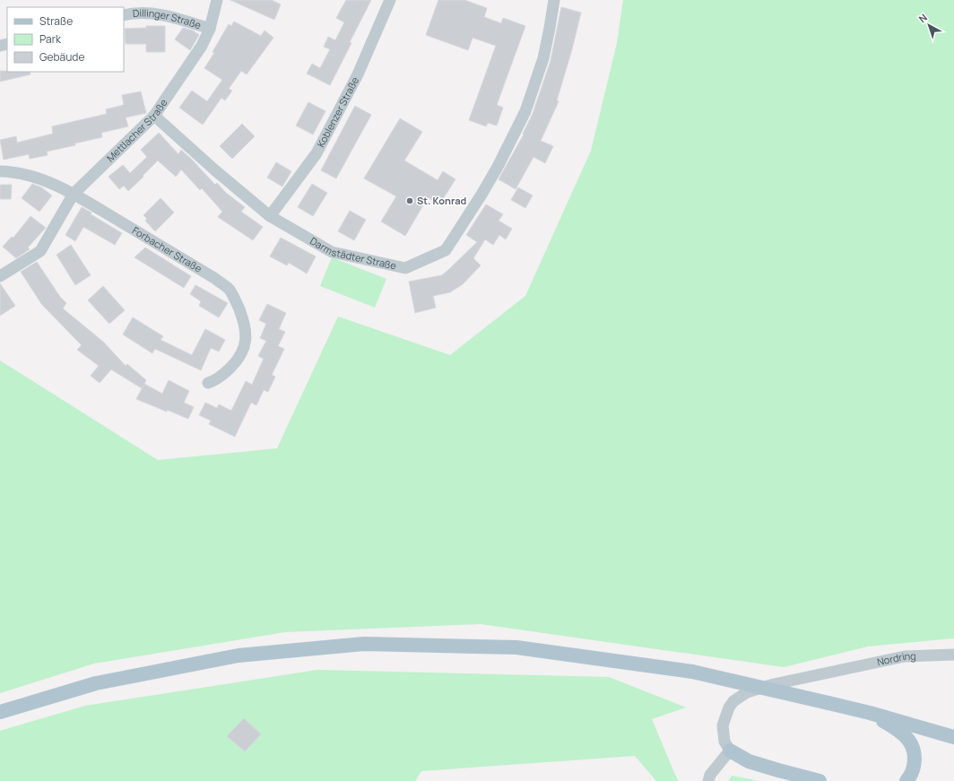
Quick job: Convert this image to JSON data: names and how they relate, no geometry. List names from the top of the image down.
{
  "streets": {
    "street": [
      "Dillinger Straße",
      "Koblenzer Straße",
      "Mettlacher Straße",
      "Forbacher Straße",
      "Darmstädter Straße",
      "Nordring"
    ]
  },
  "crossings": [
    ["Dillinger Straße", "Mettlacher Straße"],
    ["Koblenzer Straße", "Darmstädter Straße"],
    ["Mettlacher Straße", "Forbacher Straße"],
    ["Mettlacher Straße", "Darmstädter Straße"]
  ],
  "places": ["St. Konrad"],
  "legend": ["Straße", "Park", "Gebäude"],
  "north": "top left"
}
